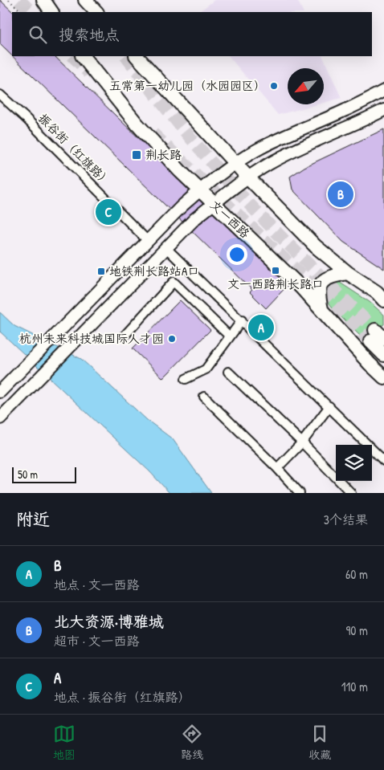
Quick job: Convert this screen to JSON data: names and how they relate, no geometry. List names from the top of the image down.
{
  "streets": {
    "main road": ["文一西路"],
    "street": ["振谷街（红旗路）"]
  },
  "places": {
    "other": ["五常第一幼儿园（水园园区）", "杭州未来科技城国际人才园"],
    "transit": ["荆长路", "文一西路荆长路口", "地铁荆长路站A口"]
  },
  "scale_bar": "50 m",
  "north": "bottom left",
  "page": {
    "search": "搜索地点",
    "pins": ["B", "C", "A"],
    "scale": "50 m",
    "heading": ["附近", "3个结果"],
    "list": [
      {
        "mark": "A",
        "name": "B",
        "note": "地点 · 文一西路",
        "value": "60 m"
      },
      {
        "mark": "B",
        "name": "北大资源·博雅城",
        "note": "超市 · 文一西路",
        "value": "90 m"
      },
      {
        "mark": "C",
        "name": "A",
        "note": "地点 · 振谷街（红旗路）",
        "value": "110 m"
      }
    ],
    "nav": ["地图", "路线", "收藏"]
  }
}
